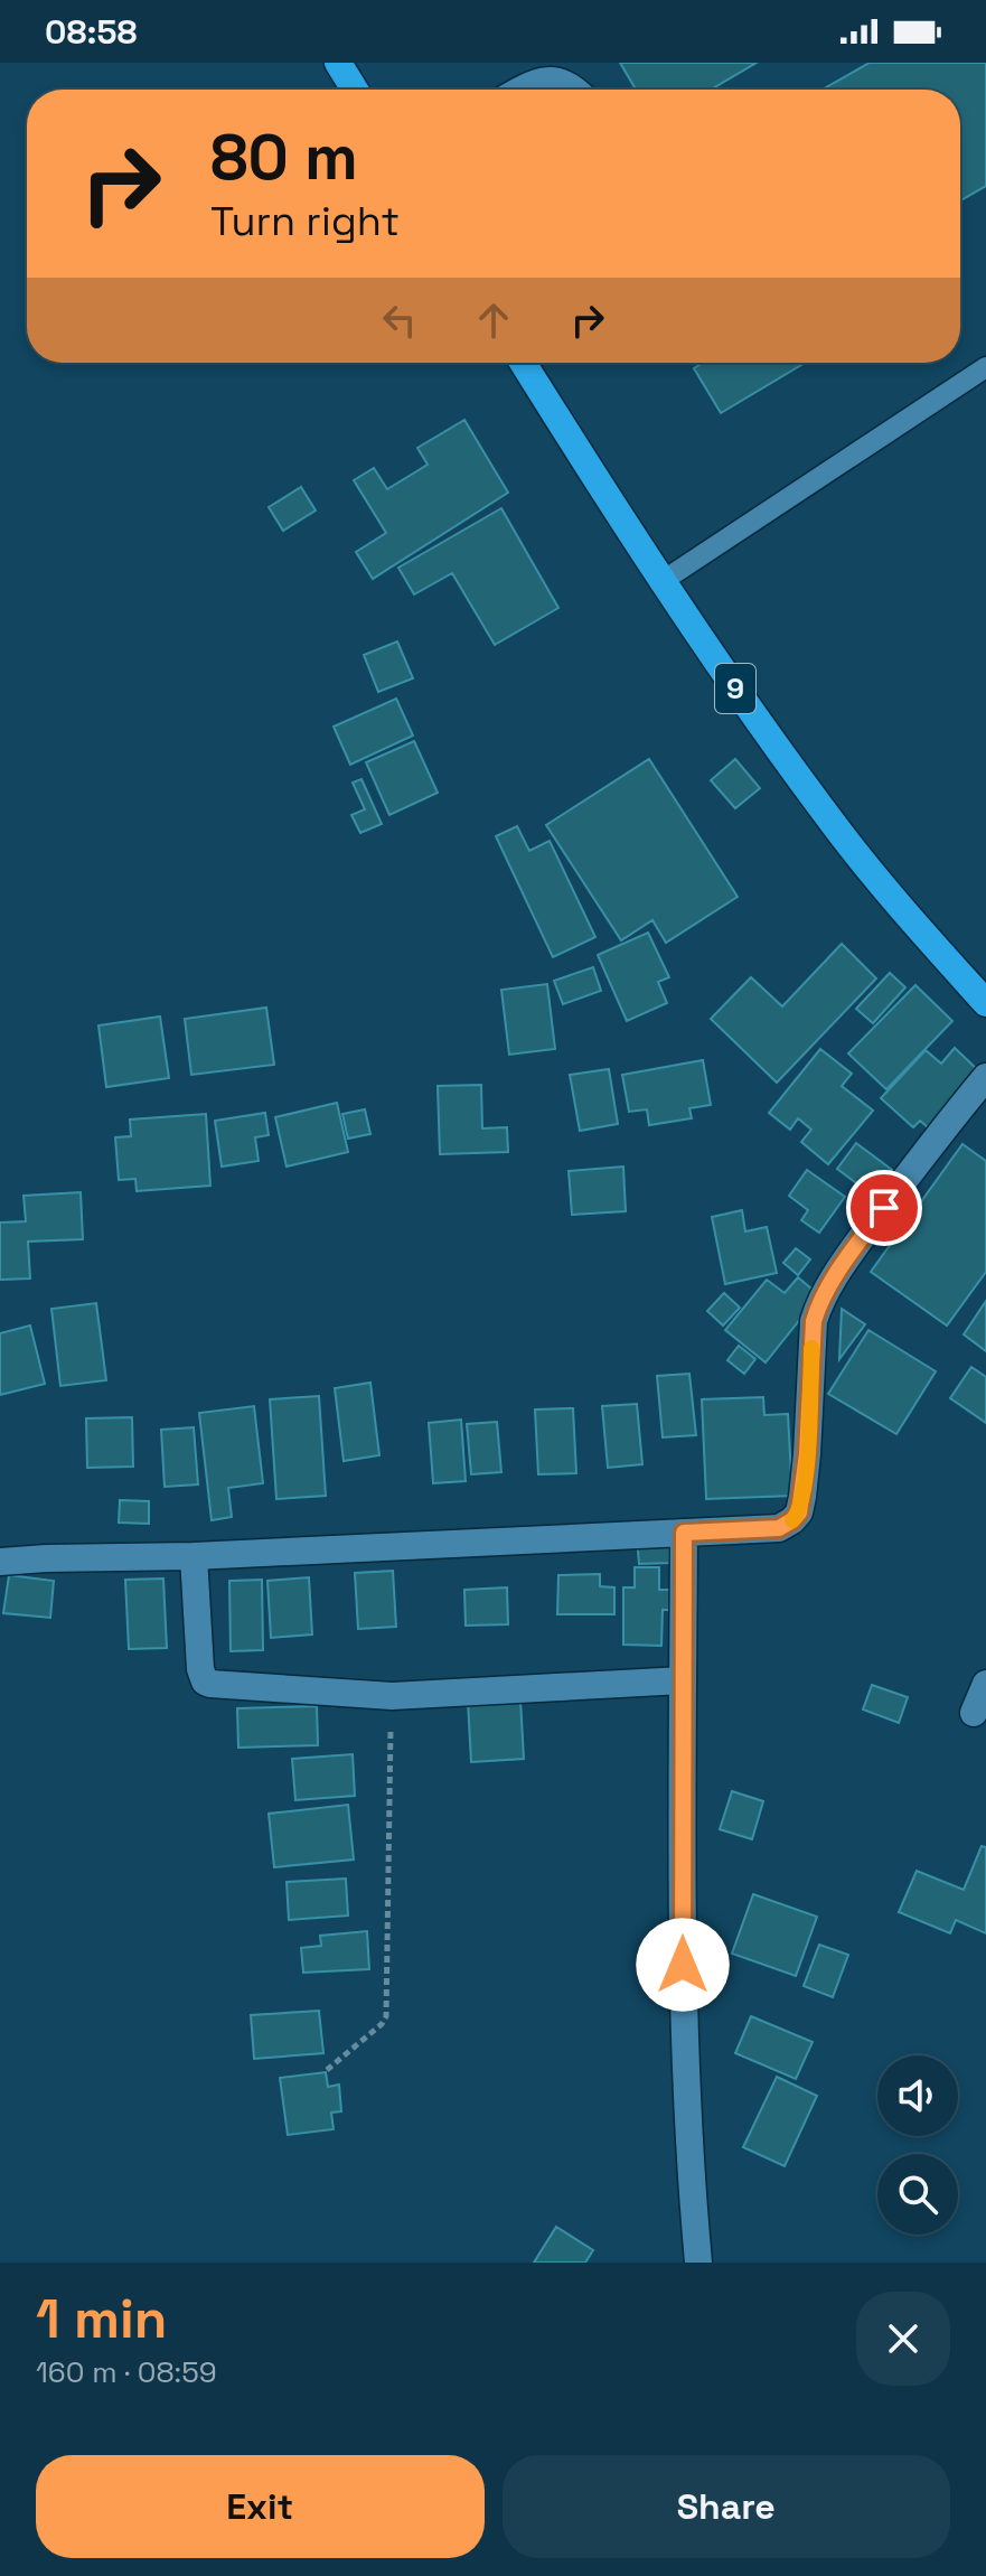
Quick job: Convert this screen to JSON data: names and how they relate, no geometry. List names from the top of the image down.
{
  "streets": {
    "highway": ["9"]
  },
  "page": {
    "status": "08:58",
    "turn": ["80 m", "Turn right"],
    "heading": ["1 min", "160 m · 08:59"],
    "buttons": ["Exit", "Share"]
  }
}
